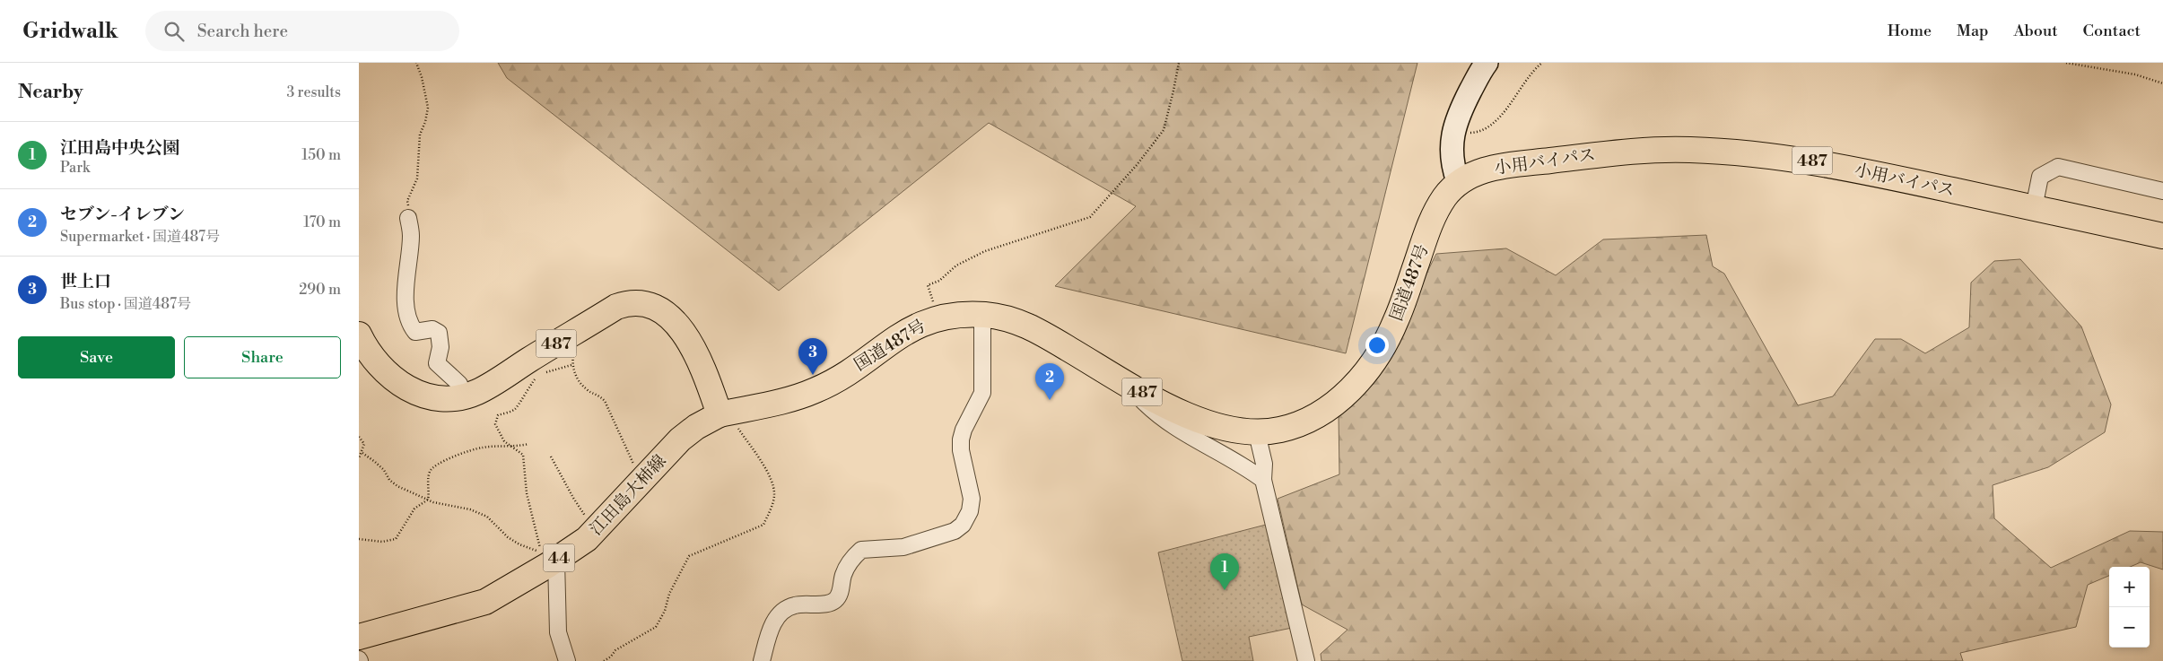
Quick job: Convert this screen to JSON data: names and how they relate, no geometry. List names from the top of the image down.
{
  "streets": {
    "main road": [
      "487",
      "小用バイパス",
      "国道487号",
      "江田島大柿線",
      "44"
    ]
  },
  "crossings": [
    ["487", "国道487号"],
    ["487", "江田島大柿線"],
    ["小用バイパス", "国道487号"],
    ["国道487号", "江田島大柿線"]
  ],
  "page": {
    "header": "Gridwalk",
    "search": "Search here",
    "nav": [
      "Home",
      "Map",
      "About",
      "Contact"
    ],
    "heading": ["Nearby", "3 results"],
    "list": [
      {
        "mark": "1",
        "name": "江田島中央公園",
        "note": "Park",
        "value": "150 m"
      },
      {
        "mark": "2",
        "name": "セブン-イレブン",
        "note": "Supermarket · 国道487号",
        "value": "170 m"
      },
      {
        "mark": "3",
        "name": "世上口",
        "note": "Bus stop · 国道487号",
        "value": "290 m"
      }
    ],
    "buttons": ["Save", "Share"],
    "pins": ["3", "2", "1"],
    "map_buttons": ["+", "−"]
  }
}
